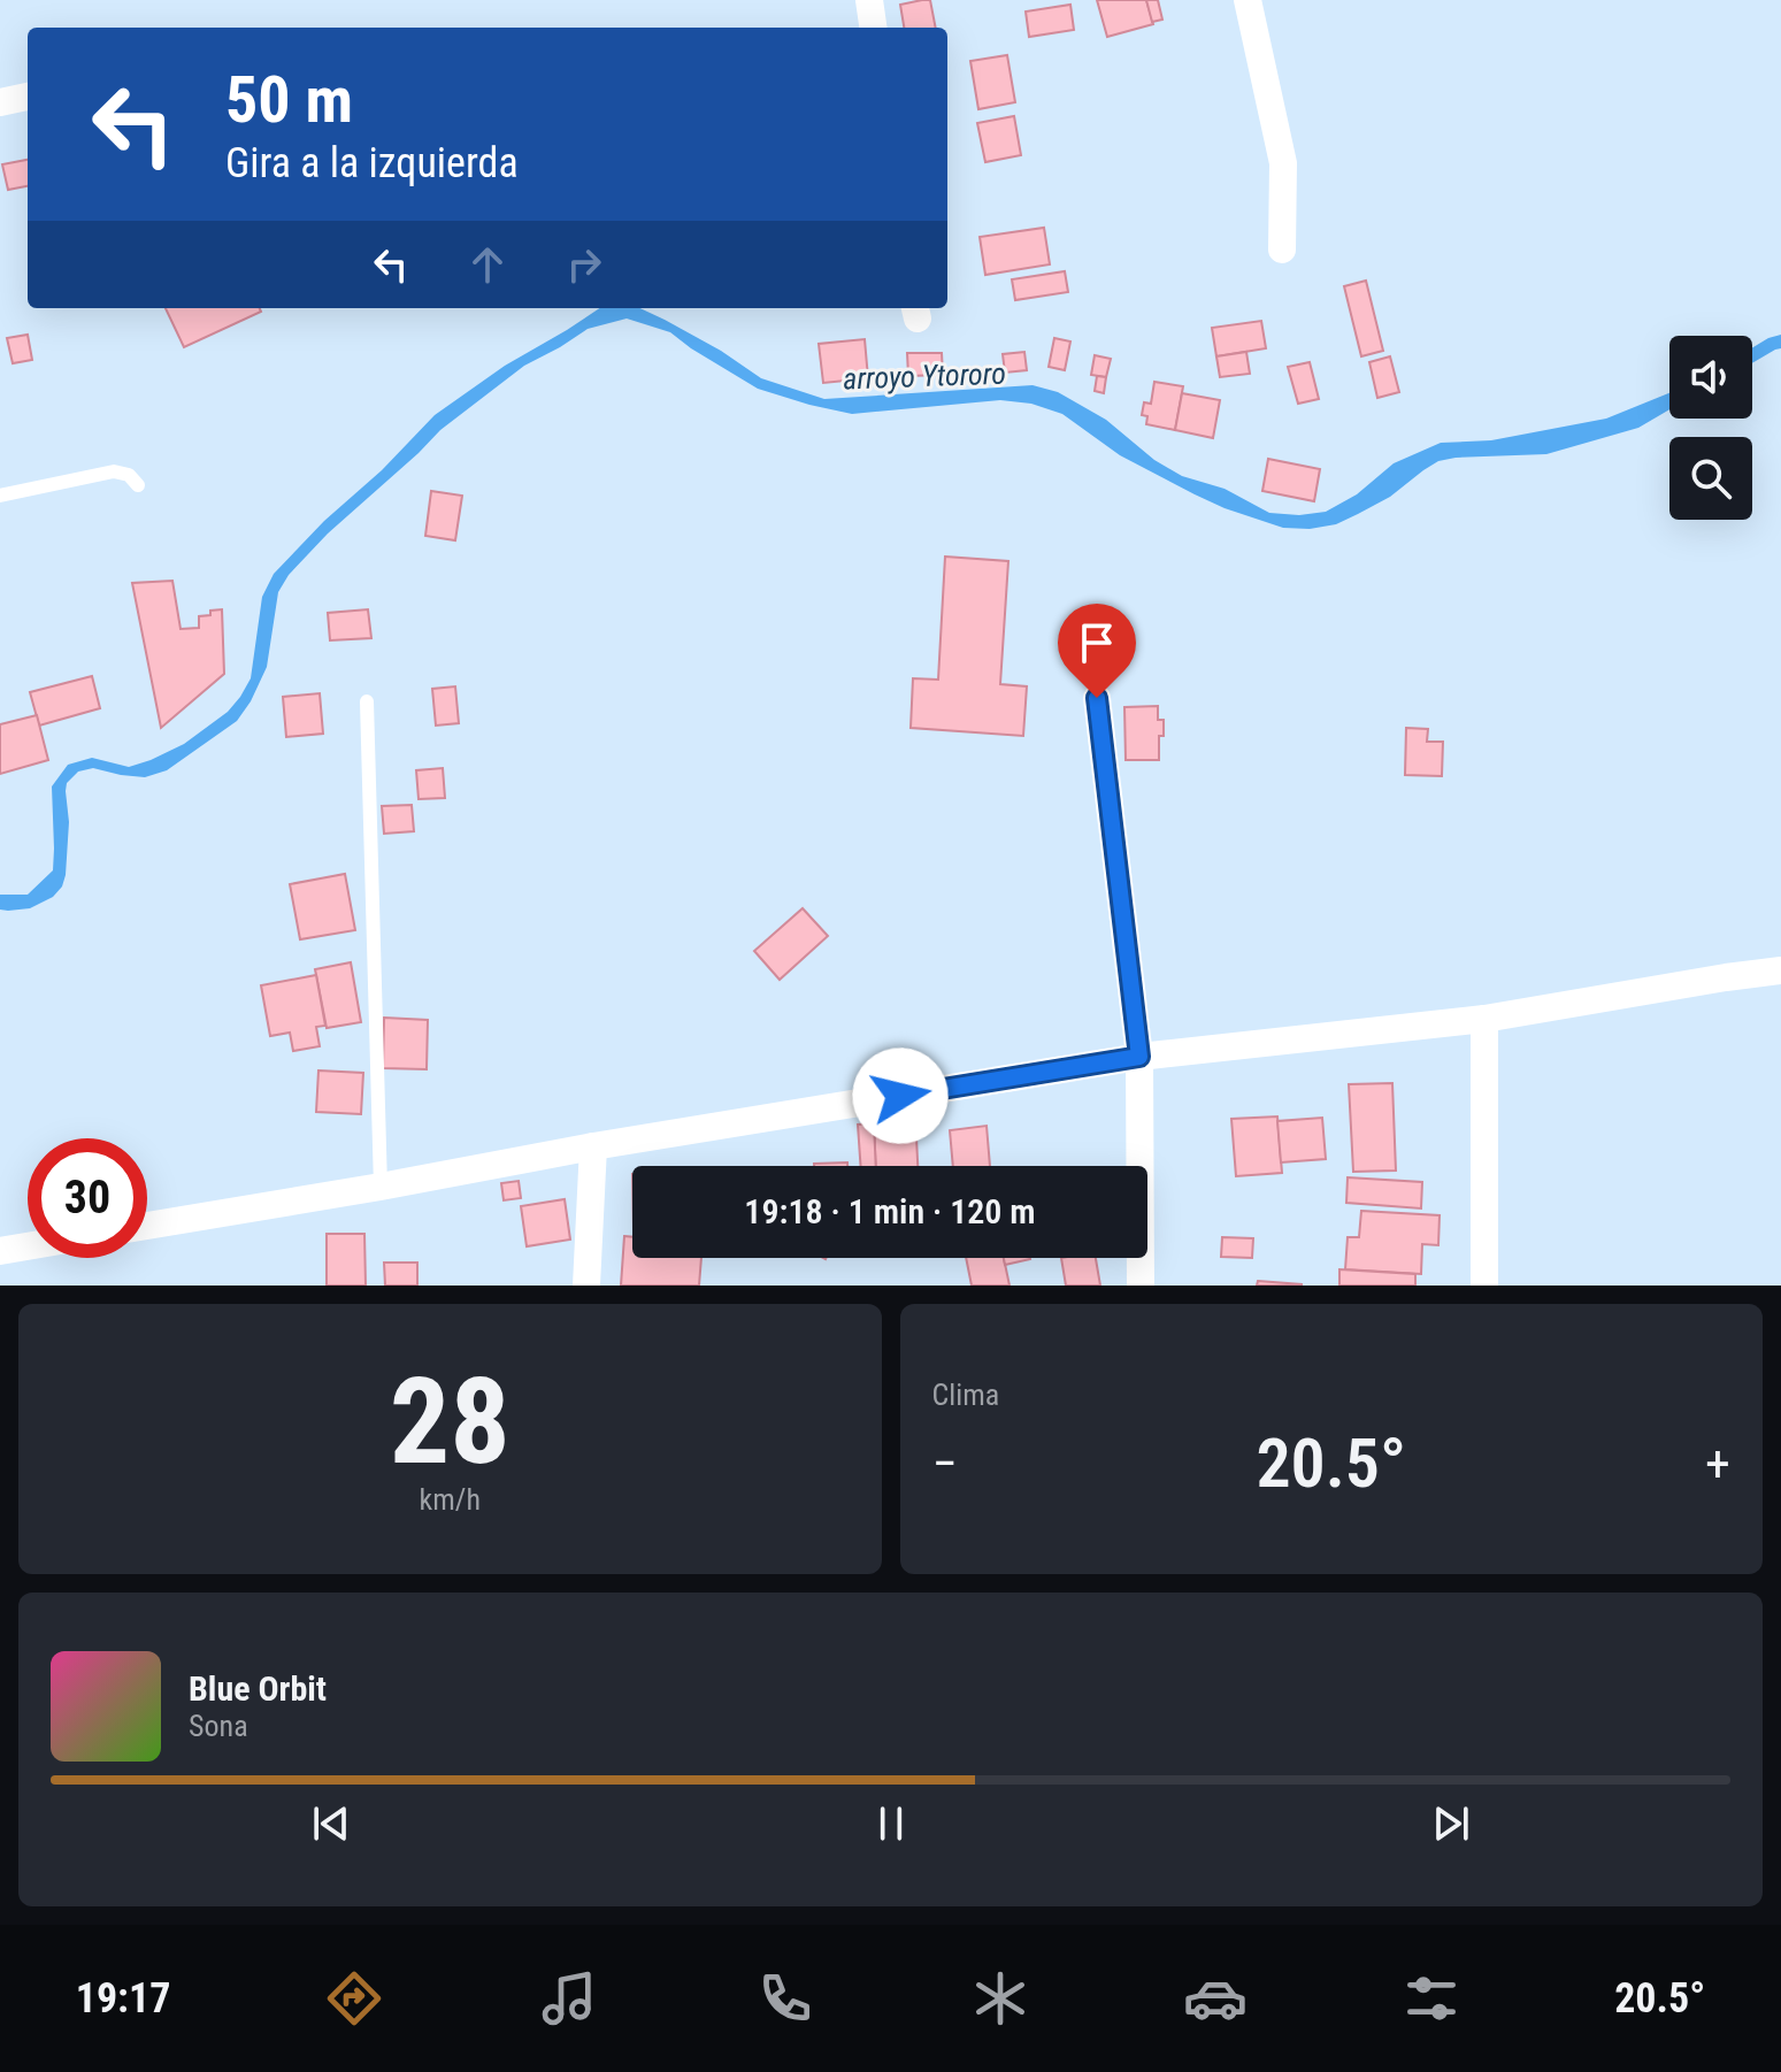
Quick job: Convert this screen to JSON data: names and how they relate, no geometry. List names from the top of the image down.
{
  "water": ["arroyo Ytororo"],
  "page": {
    "turn": ["50 m", "Gira a la izquierda"],
    "limit": "30",
    "trip": "19:18 · 1 min · 120 m",
    "tile": [
      ["28", "km/h"],
      "Clima"
    ],
    "heat": ["−", "20.5°", "+"],
    "song": ["Blue Orbit", "Sona"],
    "tabs": ["19:17", "20.5°"]
  }
}
